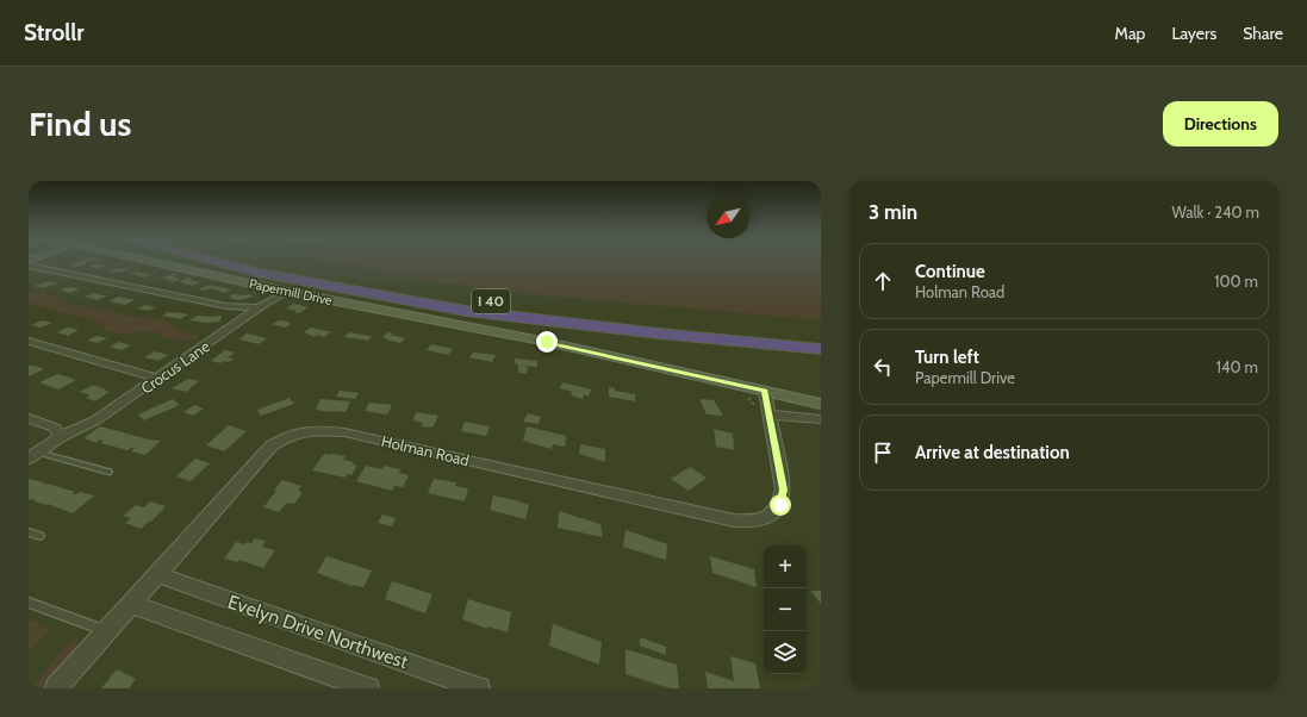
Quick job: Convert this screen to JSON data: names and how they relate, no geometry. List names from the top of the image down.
{
  "streets": {
    "highway": ["I 40"],
    "main road": ["Papermill Drive"],
    "street": ["Crocus Lane", "Holman Road", "Evelyn Drive Northwest"]
  },
  "crossings": [
    ["Papermill Drive", "Crocus Lane"],
    ["Papermill Drive", "Holman Road"],
    ["Holman Road", "Evelyn Drive Northwest"]
  ],
  "north": "bottom left",
  "page": {
    "header": "Strollr",
    "nav": ["Map", "Layers", "Share"],
    "buttons": "Directions",
    "title": "Find us",
    "heading": ["3 min", "Walk · 240 m"],
    "list": [
      ["Continue", "Holman Road", "100 m"],
      ["Turn left", "Papermill Drive", "140 m"],
      "Arrive at destination"
    ],
    "map_buttons": ["+", "−"]
  }
}
